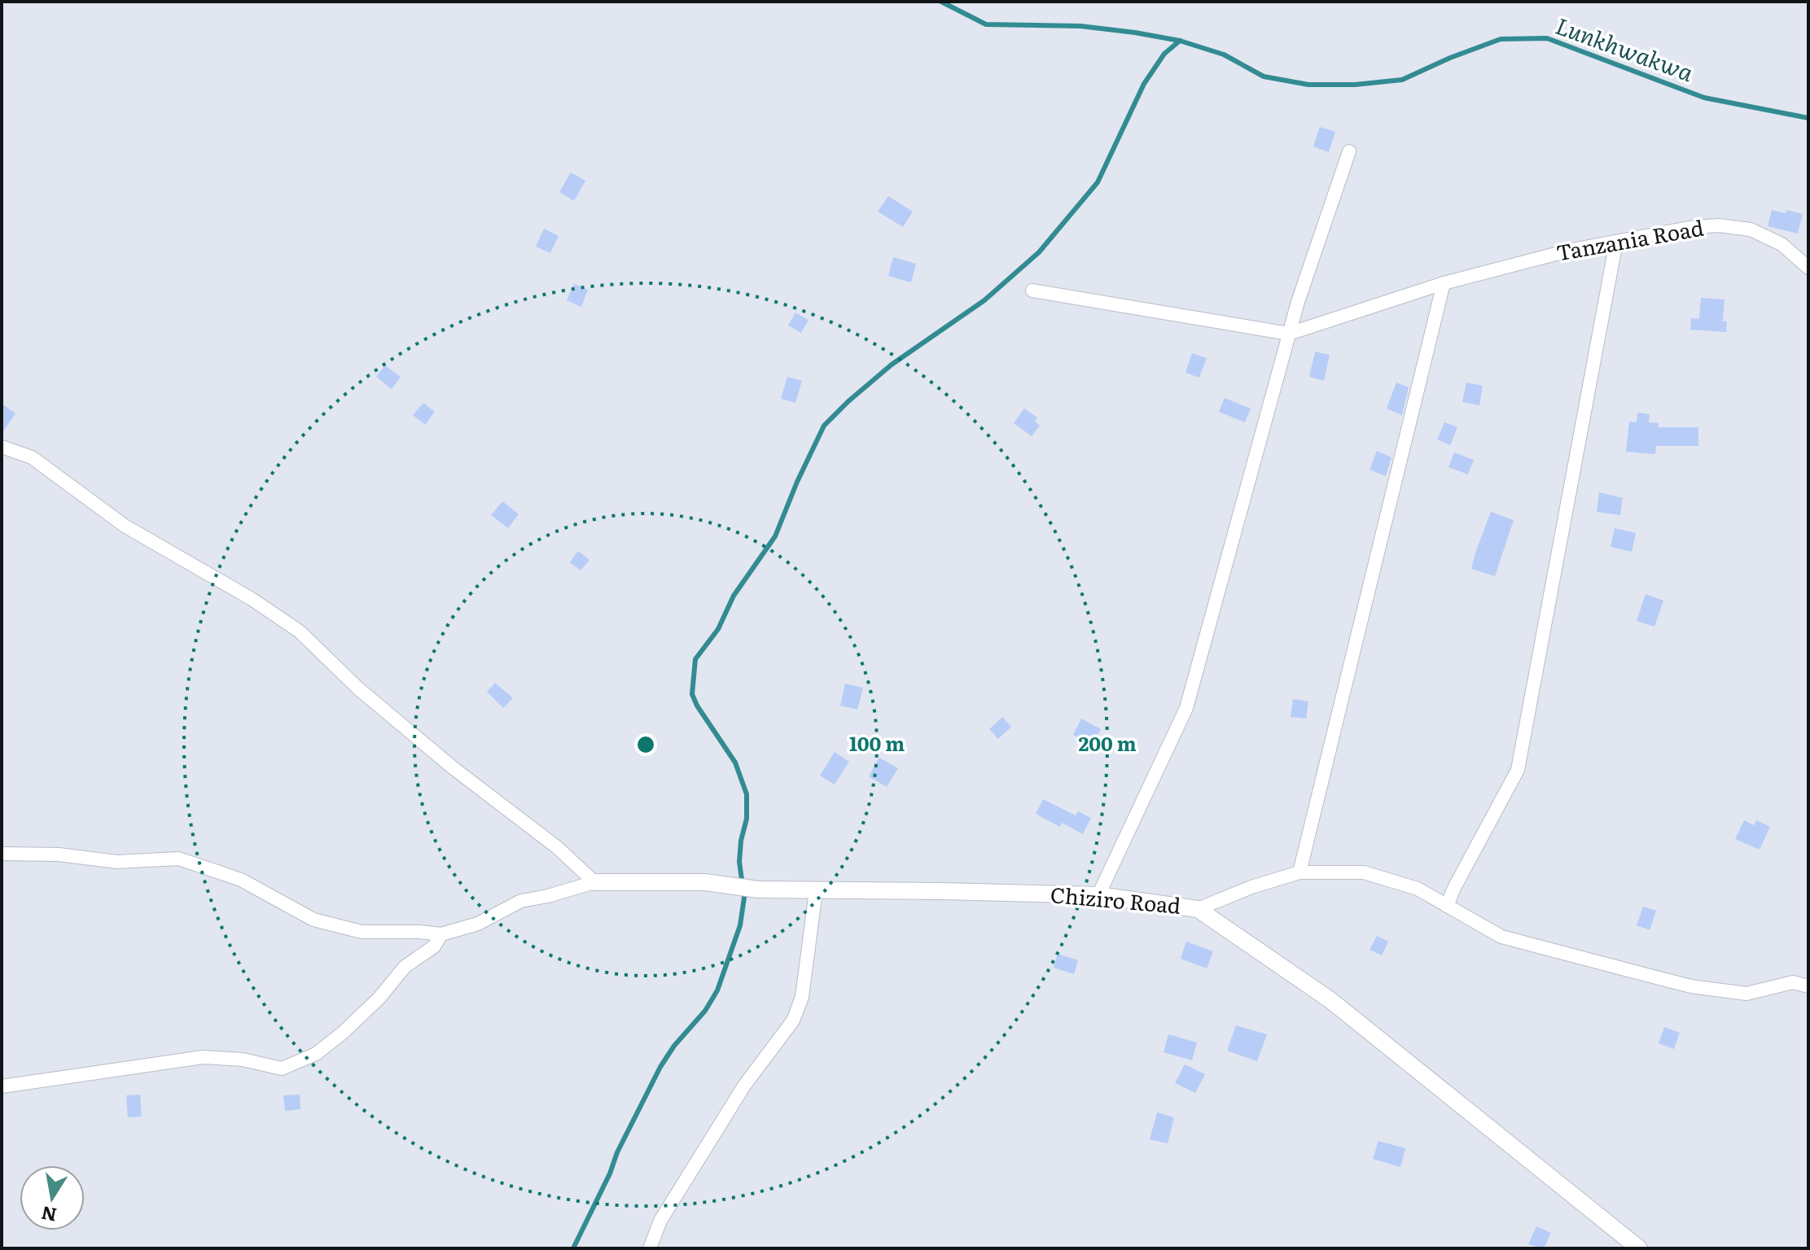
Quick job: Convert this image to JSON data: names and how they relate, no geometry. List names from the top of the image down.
{
  "streets": {
    "street": ["Tanzania Road", "Chiziro Road"]
  },
  "water": ["Lunkhwakwa"],
  "north": "bottom",
  "rings": ["100 m", "200 m"]
}
